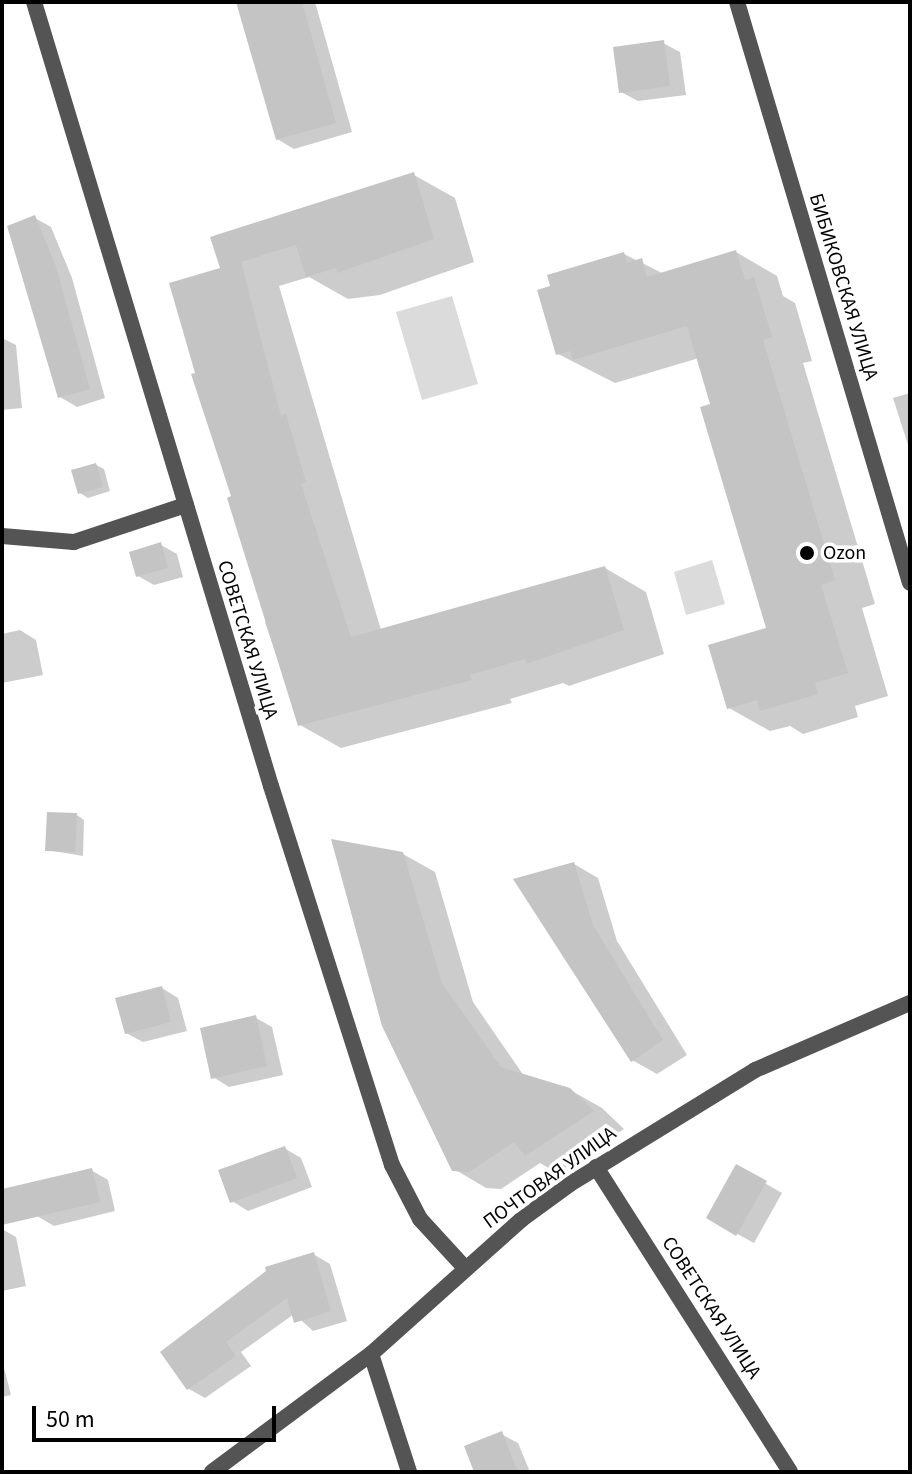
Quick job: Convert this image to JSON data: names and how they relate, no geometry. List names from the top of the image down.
{
  "streets": {
    "street": ["БИБИКОВСКАЯ УЛИЦА", "СОВЕТСКАЯ УЛИЦА", "ПОЧТОВАЯ УЛИЦА"]
  },
  "crossings": [
    ["СОВЕТСКАЯ УЛИЦА", "ПОЧТОВАЯ УЛИЦА"]
  ],
  "places": ["Ozon"],
  "scale_bar": "50 m"
}
